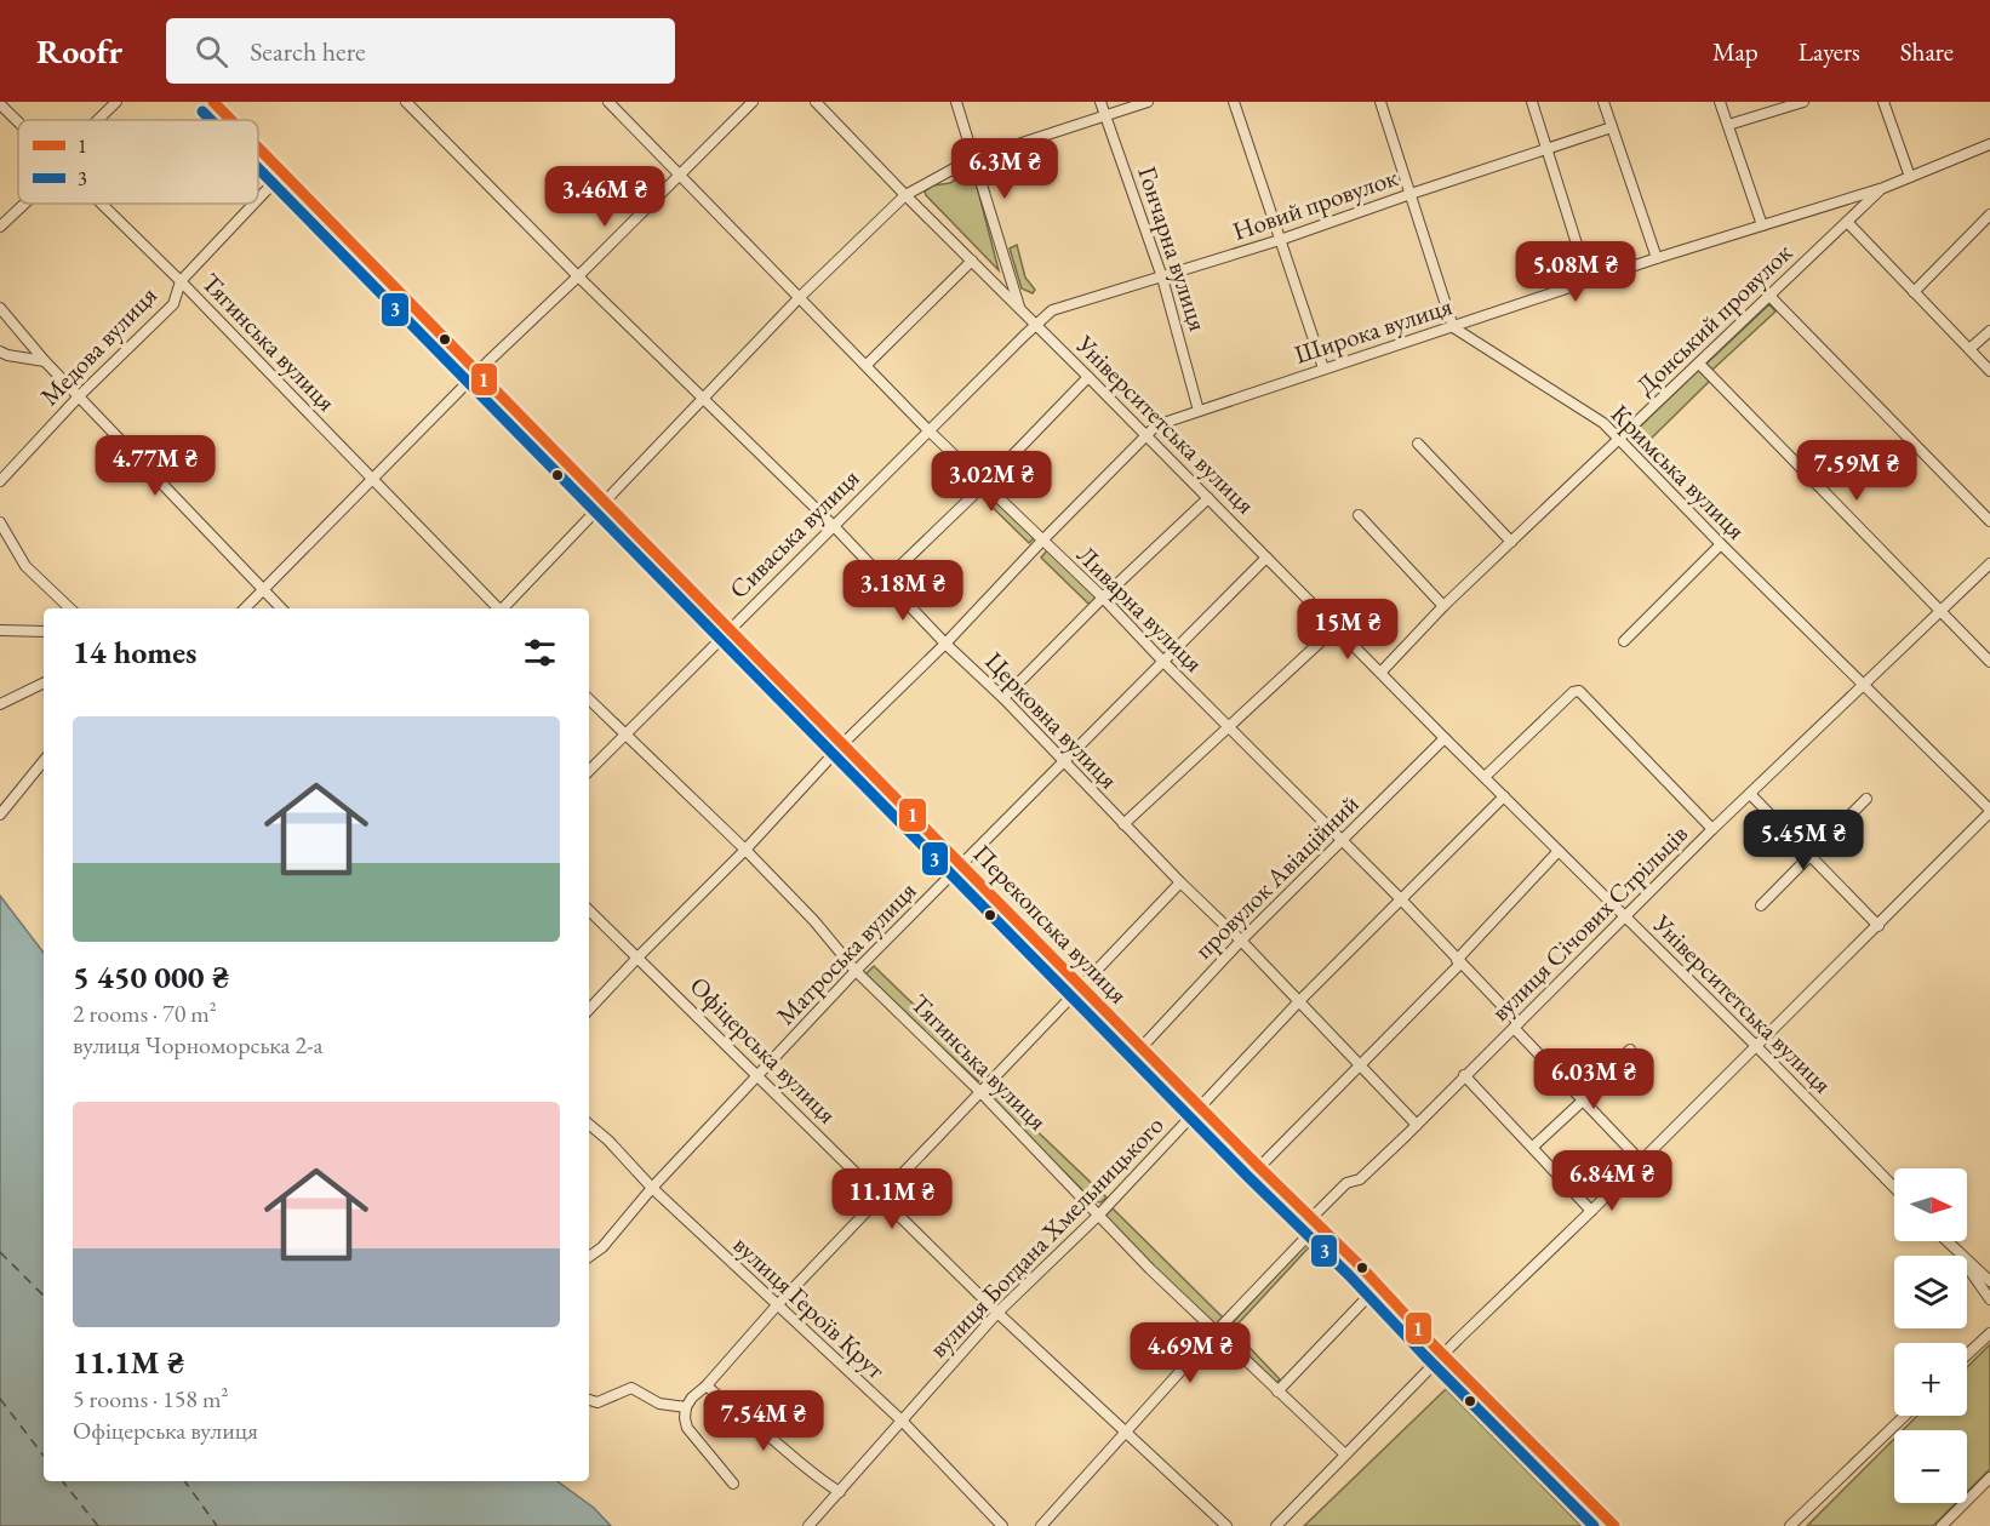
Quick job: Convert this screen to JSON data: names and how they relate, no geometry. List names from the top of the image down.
{
  "streets": {
    "main road": ["Перекопська вулиця"],
    "street": [
      "Новий провулок",
      "Гончарна вулиця",
      "Донський провулок",
      "Широка вулиця",
      "Тягинська вулиця",
      "Медова вулиця",
      "Університетська вулиця",
      "Кримська вулиця",
      "Сиваська вулиця",
      "Ливарна вулиця",
      "Церковна вулиця",
      "провулок Авіаційний",
      "вулиця Січових Стрільців",
      "Матроська вулиця",
      "Офіцерська вулиця",
      "вулиця Богдана Хмельницького",
      "вулиця Героїв Крут"
    ]
  },
  "crossings": [
    ["Новий провулок", "Гончарна вулиця"],
    ["Новий провулок", "Університетська вулиця"],
    ["Новий провулок", "Сиваська вулиця"],
    ["Гончарна вулиця", "Широка вулиця"],
    ["Донський провулок", "Широка вулиця"],
    ["Донський провулок", "Університетська вулиця"],
    ["Донський провулок", "Кримська вулиця"],
    ["Широка вулиця", "Тягинська вулиця"],
    ["Широка вулиця", "Університетська вулиця"],
    ["Широка вулиця", "Кримська вулиця"],
    ["Широка вулиця", "Ливарна вулиця"],
    ["Широка вулиця", "Церковна вулиця"],
    ["Широка вулиця", "Перекопська вулиця"],
    ["Широка вулиця", "Офіцерська вулиця"],
    ["Тягинська вулиця", "Медова вулиця"],
    ["Тягинська вулиця", "Сиваська вулиця"],
    ["Тягинська вулиця", "вулиця Січових Стрільців"],
    ["Тягинська вулиця", "Матроська вулиця"],
    ["Тягинська вулиця", "вулиця Богдана Хмельницького"],
    ["Медова вулиця", "Перекопська вулиця"],
    ["Університетська вулиця", "Сиваська вулиця"],
    ["Університетська вулиця", "провулок Авіаційний"],
    ["Університетська вулиця", "вулиця Січових Стрільців"],
    ["Університетська вулиця", "Матроська вулиця"],
    ["Університетська вулиця", "вулиця Богдана Хмельницького"],
    ["Кримська вулиця", "вулиця Січових Стрільців"],
    ["Сиваська вулиця", "Ливарна вулиця"],
    ["Сиваська вулиця", "Церковна вулиця"],
    ["Сиваська вулиця", "Перекопська вулиця"],
    ["Ливарна вулиця", "провулок Авіаційний"],
    ["Ливарна вулиця", "вулиця Січових Стрільців"],
    ["Ливарна вулиця", "Матроська вулиця"],
    ["Ливарна вулиця", "вулиця Богдана Хмельницького"],
    ["Церковна вулиця", "провулок Авіаційний"],
    ["Церковна вулиця", "вулиця Січових Стрільців"],
    ["Церковна вулиця", "Матроська вулиця"],
    ["Церковна вулиця", "вулиця Богдана Хмельницького"],
    ["провулок Авіаційний", "Перекопська вулиця"],
    ["вулиця Січових Стрільців", "Перекопська вулиця"],
    ["вулиця Січових Стрільців", "Офіцерська вулиця"],
    ["Перекопська вулиця", "Матроська вулиця"],
    ["Перекопська вулиця", "вулиця Богдана Хмельницького"],
    ["Матроська вулиця", "Офіцерська вулиця"],
    ["Матроська вулиця", "вулиця Героїв Крут"],
    ["Офіцерська вулиця", "вулиця Богдана Хмельницького"],
    ["вулиця Богдана Хмельницького", "вулиця Героїв Крут"]
  ],
  "lines": ["transit line 1", "transit line 3"],
  "legend": ["1", "3"],
  "north": "right",
  "page": {
    "header": "Roofr",
    "search": "Search here",
    "nav": ["Map", "Layers", "Share"],
    "price": [
      "6.3M ₴",
      "3.46M ₴",
      "5.08M ₴",
      "4.77M ₴",
      "7.59M ₴",
      "3.02M ₴",
      "3.18M ₴",
      "15M ₴",
      "5.45M ₴",
      "6.03M ₴",
      "6.84M ₴",
      "11.1M ₴",
      "4.69M ₴",
      "7.54M ₴"
    ],
    "heading": "14 homes",
    "list": [
      {
        "name": "5 450 000 ₴",
        "note": "2 rooms · 70 m² · вулиця Чорноморська 2-а"
      },
      {
        "name": "11.1M ₴",
        "note": "5 rooms · 158 m² · Офіцерська вулиця"
      }
    ],
    "map_buttons": ["+", "−"]
  }
}
